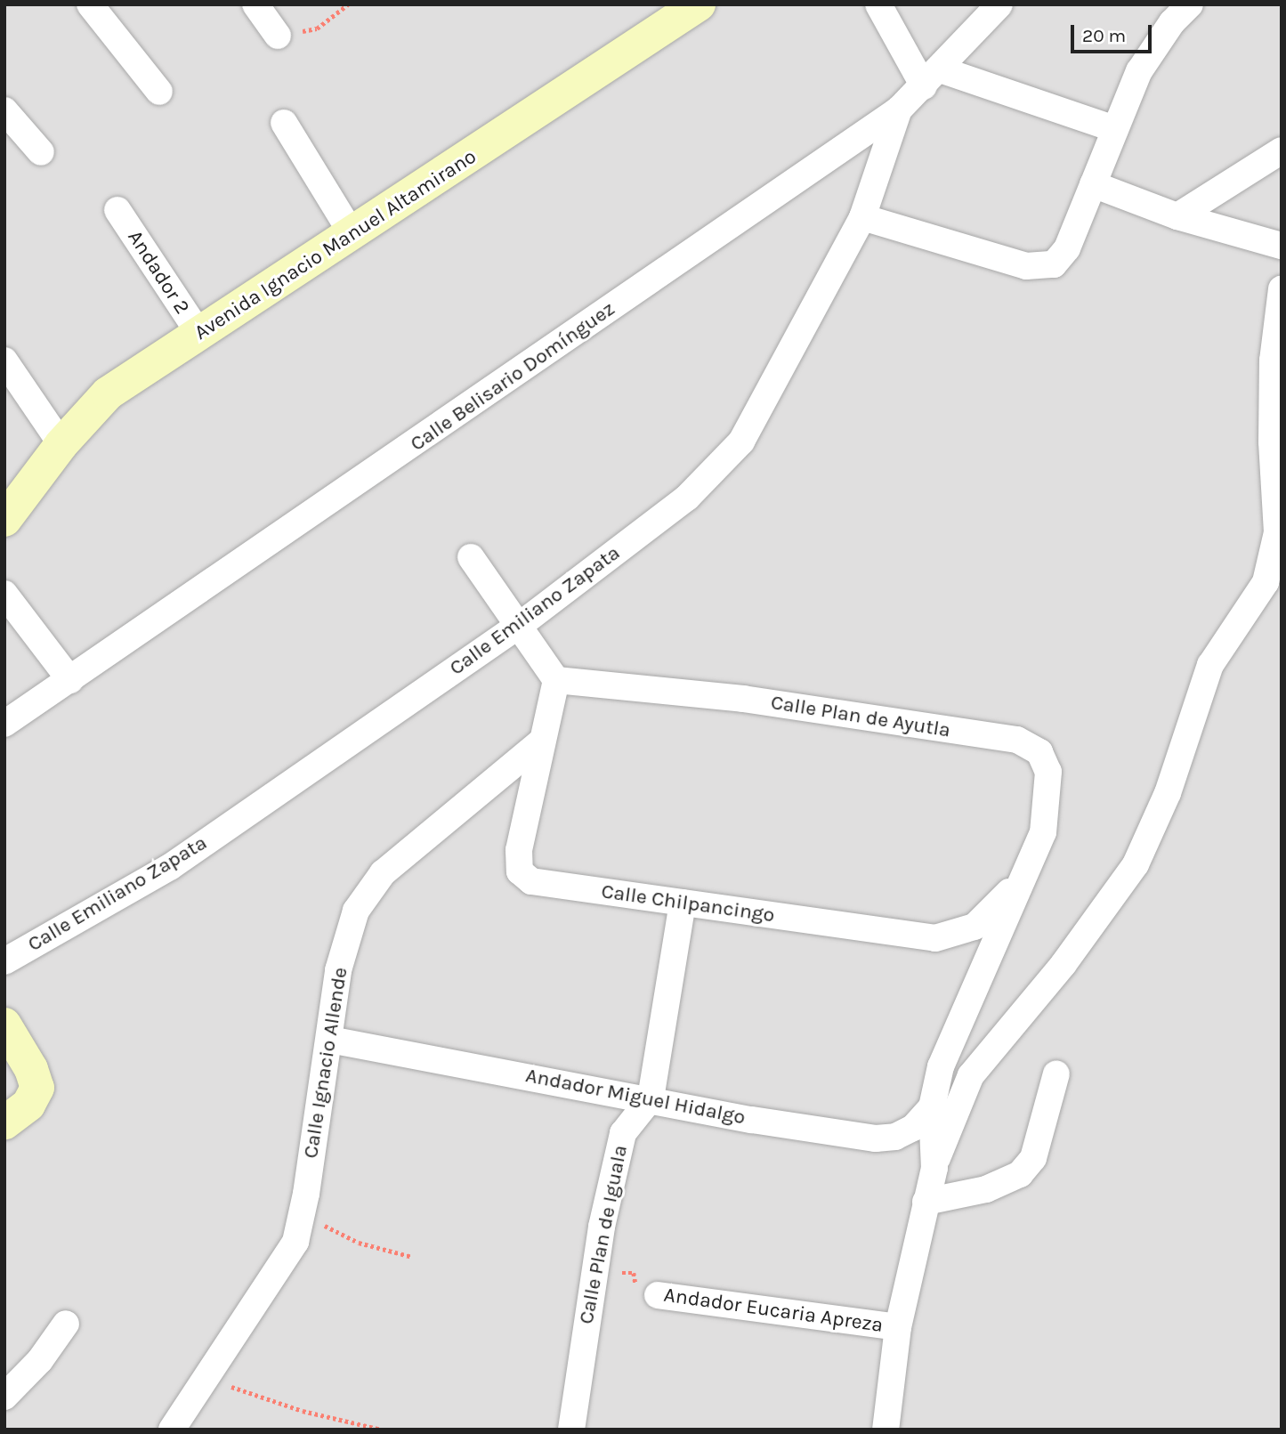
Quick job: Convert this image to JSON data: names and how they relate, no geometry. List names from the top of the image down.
{
  "streets": {
    "street": [
      "Avenida Ignacio Manuel Altamirano",
      "Andador 2",
      "Calle Belisario Domínguez",
      "Calle Emiliano Zapata",
      "Calle Plan de Ayutla",
      "Calle Chilpancingo",
      "Calle Ignacio Allende",
      "Andador Miguel Hidalgo",
      "Calle Plan de Iguala",
      "Andador Eucaria Apreza"
    ]
  },
  "crossings": [
    ["Avenida Ignacio Manuel Altamirano", "Andador 2"],
    ["Calle Belisario Domínguez", "Calle Emiliano Zapata"],
    ["Calle Plan de Ayutla", "Calle Chilpancingo"],
    ["Calle Plan de Ayutla", "Andador Miguel Hidalgo"],
    ["Calle Chilpancingo", "Calle Ignacio Allende"],
    ["Calle Chilpancingo", "Calle Plan de Iguala"],
    ["Calle Ignacio Allende", "Andador Miguel Hidalgo"],
    ["Andador Miguel Hidalgo", "Calle Plan de Iguala"],
    ["Calle Plan de Iguala", "Andador Eucaria Apreza"]
  ],
  "scale_bar": "20 m"
}
